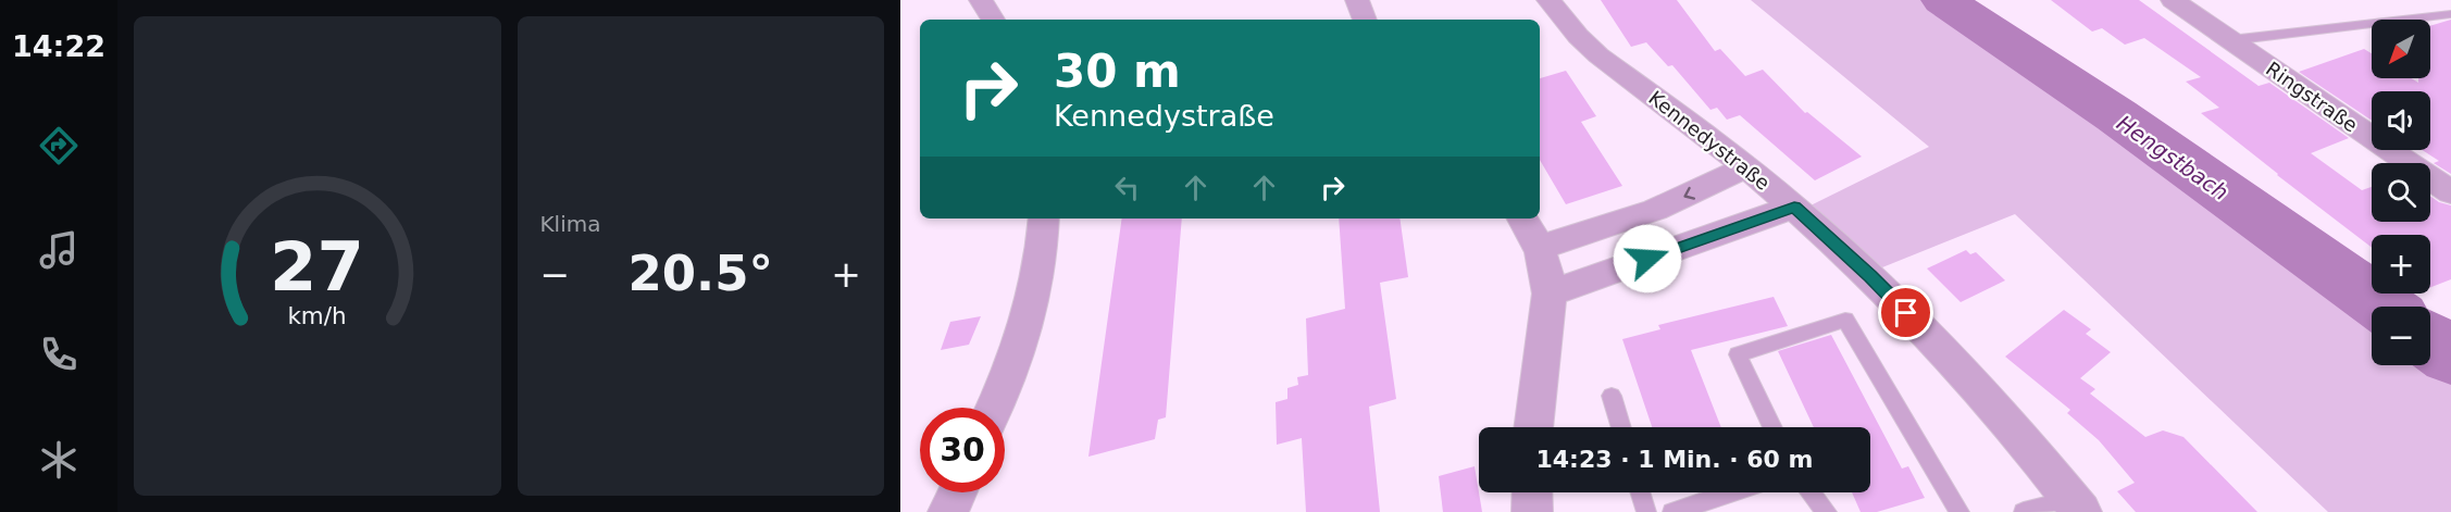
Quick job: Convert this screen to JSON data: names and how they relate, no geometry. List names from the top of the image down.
{
  "streets": {
    "street": ["Ringstraße", "Kennedystraße"]
  },
  "water": ["Hengstbach"],
  "north": "bottom left",
  "page": {
    "tabs": "14:22",
    "tile": "Klima",
    "map_buttons": ["+", "−"],
    "turn": ["30 m", "Kennedystraße"],
    "heat": ["−", "20.5°", "+"],
    "limit": "30",
    "trip": "14:23 · 1 Min. · 60 m",
    "gauge": ["27", "km/h"]
  }
}
